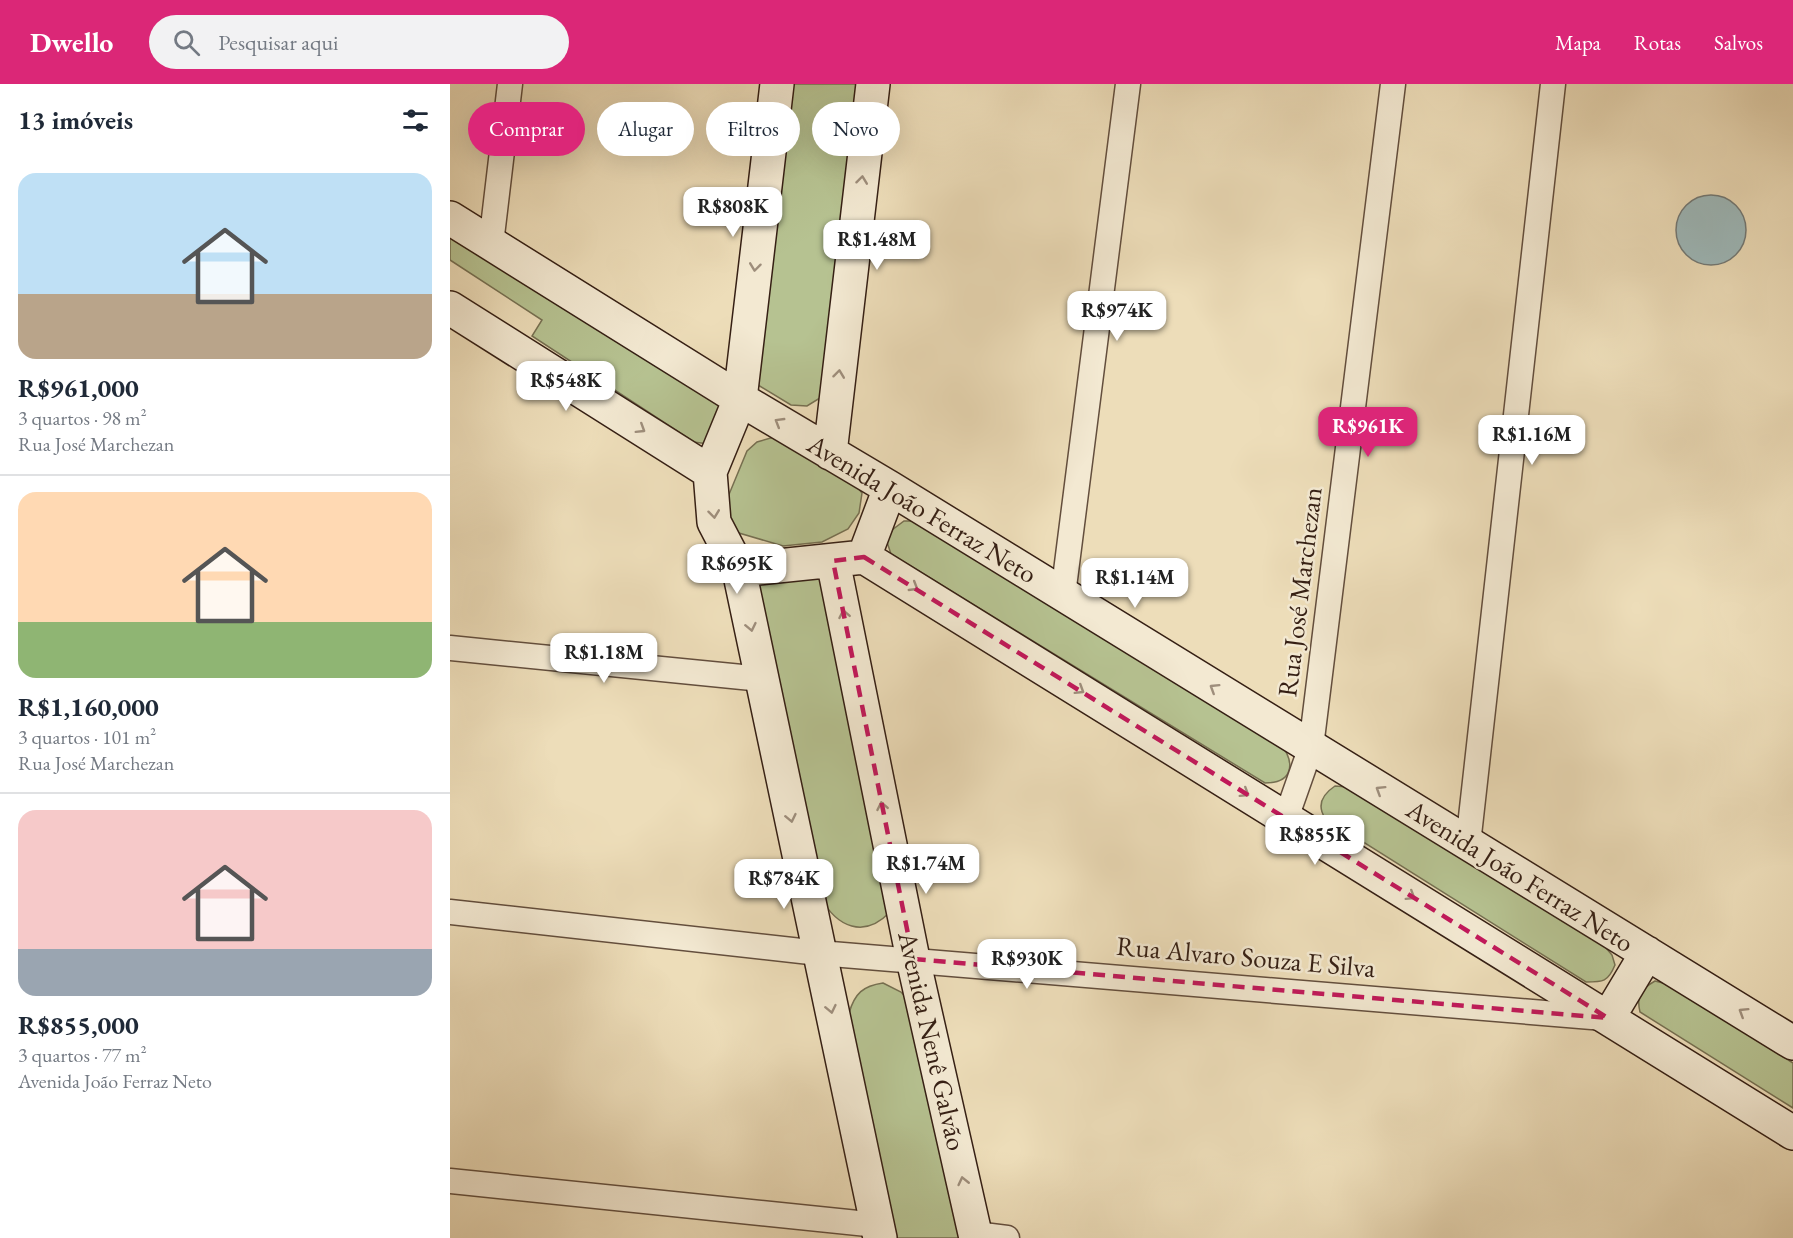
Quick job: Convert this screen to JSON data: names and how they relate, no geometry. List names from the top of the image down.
{
  "streets": {
    "main road": ["Avenida João Ferraz Neto", "Avenida Nenê Galvão"],
    "street": ["Rua José Marchezan", "Rua Alvaro Souza E Silva"]
  },
  "crossings": [
    ["Avenida João Ferraz Neto", "Rua José Marchezan"],
    ["Rua Alvaro Souza E Silva", "Avenida Nenê Galvão"]
  ],
  "page": {
    "header": "Dwello",
    "search": "Pesquisar aqui",
    "nav": ["Mapa", "Rotas", "Salvos"],
    "heading": "13 imóveis",
    "chip": [
      "Comprar",
      "Alugar",
      "Filtros",
      "Novo"
    ],
    "list": [
      {
        "name": "R$961,000",
        "note": "3 quartos · 98 m² · Rua José Marchezan"
      },
      {
        "name": "R$1,160,000",
        "note": "3 quartos · 101 m² · Rua José Marchezan"
      },
      {
        "name": "R$855,000",
        "note": "3 quartos · 77 m² · Avenida João Ferraz Neto"
      }
    ],
    "price": [
      "R$808K",
      "R$1.48M",
      "R$974K",
      "R$548K",
      "R$961K",
      "R$1.16M",
      "R$695K",
      "R$1.14M",
      "R$1.18M",
      "R$855K",
      "R$1.74M",
      "R$784K",
      "R$930K"
    ]
  }
}
